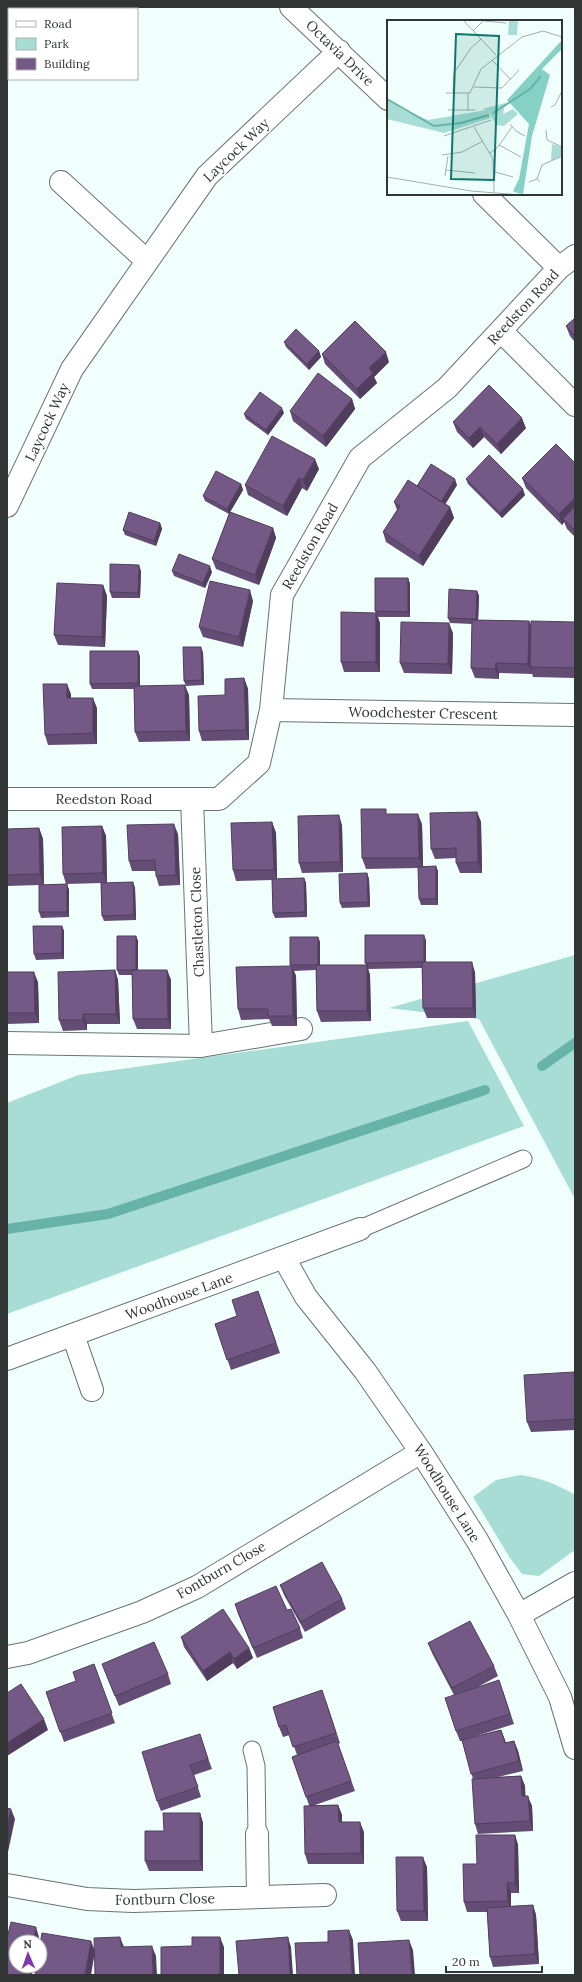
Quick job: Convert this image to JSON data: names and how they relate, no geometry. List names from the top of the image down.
{
  "streets": {
    "street": [
      "Octavia Drive",
      "Laycock Way",
      "Reedston Road",
      "Woodchester Crescent",
      "Chastleton Close",
      "Woodhouse Lane",
      "Fontburn Close"
    ]
  },
  "crossings": [
    ["Octavia Drive", "Laycock Way"],
    ["Reedston Road", "Woodchester Crescent"],
    ["Reedston Road", "Chastleton Close"],
    ["Woodhouse Lane", "Fontburn Close"]
  ],
  "legend": ["Road", "Park", "Building"],
  "scale_bar": "20 m",
  "north": "top"
}
